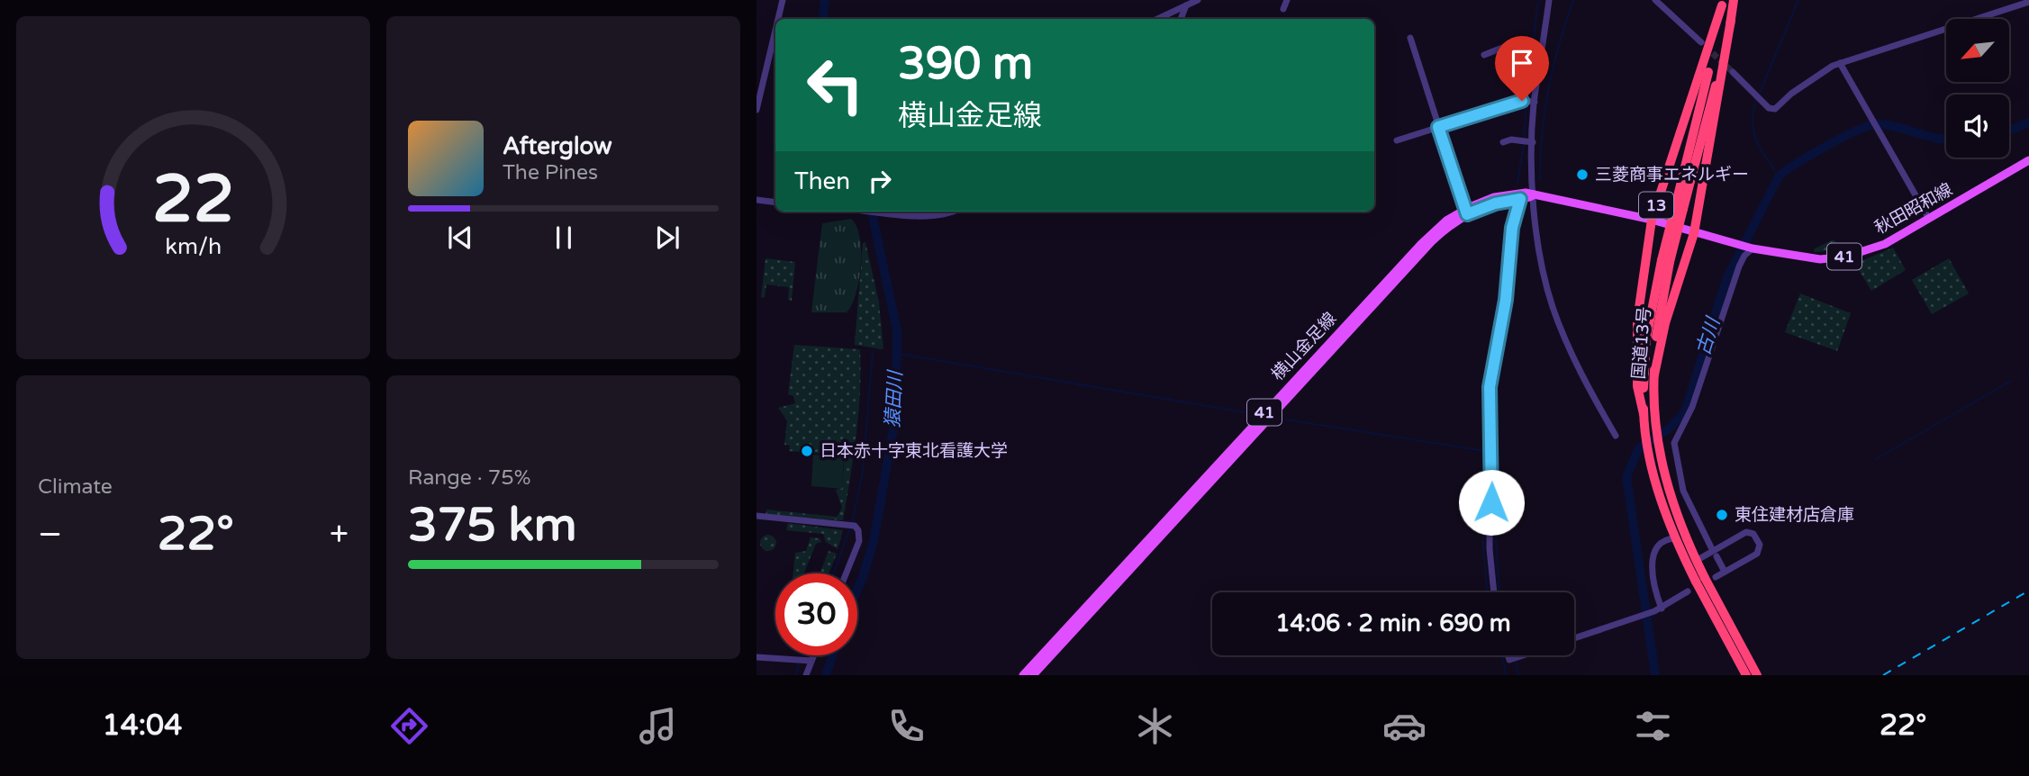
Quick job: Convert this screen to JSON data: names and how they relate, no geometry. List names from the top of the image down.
{
  "streets": {
    "highway": ["13", "国道13号"],
    "main road": ["秋田昭和線", "41", "横山金足線"]
  },
  "crossings": [
    ["13", "秋田昭和線"],
    ["13", "国道13号"],
    ["13", "横山金足線"],
    ["秋田昭和線", "横山金足線"]
  ],
  "water": ["古川", "猿田川"],
  "places": ["三菱商事エネルギー", "日本赤十字東北看護大学", "東住建材店倉庫"],
  "north": "bottom left",
  "page": {
    "turn": ["390 m", "横山金足線"],
    "song": ["Afterglow", "The Pines"],
    "then": "Then",
    "tile": [
      "Climate",
      ["Range · 75%", "375 km"]
    ],
    "heat": ["−", "22°", "+"],
    "limit": "30",
    "trip": "14:06 · 2 min · 690 m",
    "tabs": ["14:04", "22°"],
    "gauge": ["22", "km/h"]
  }
}
